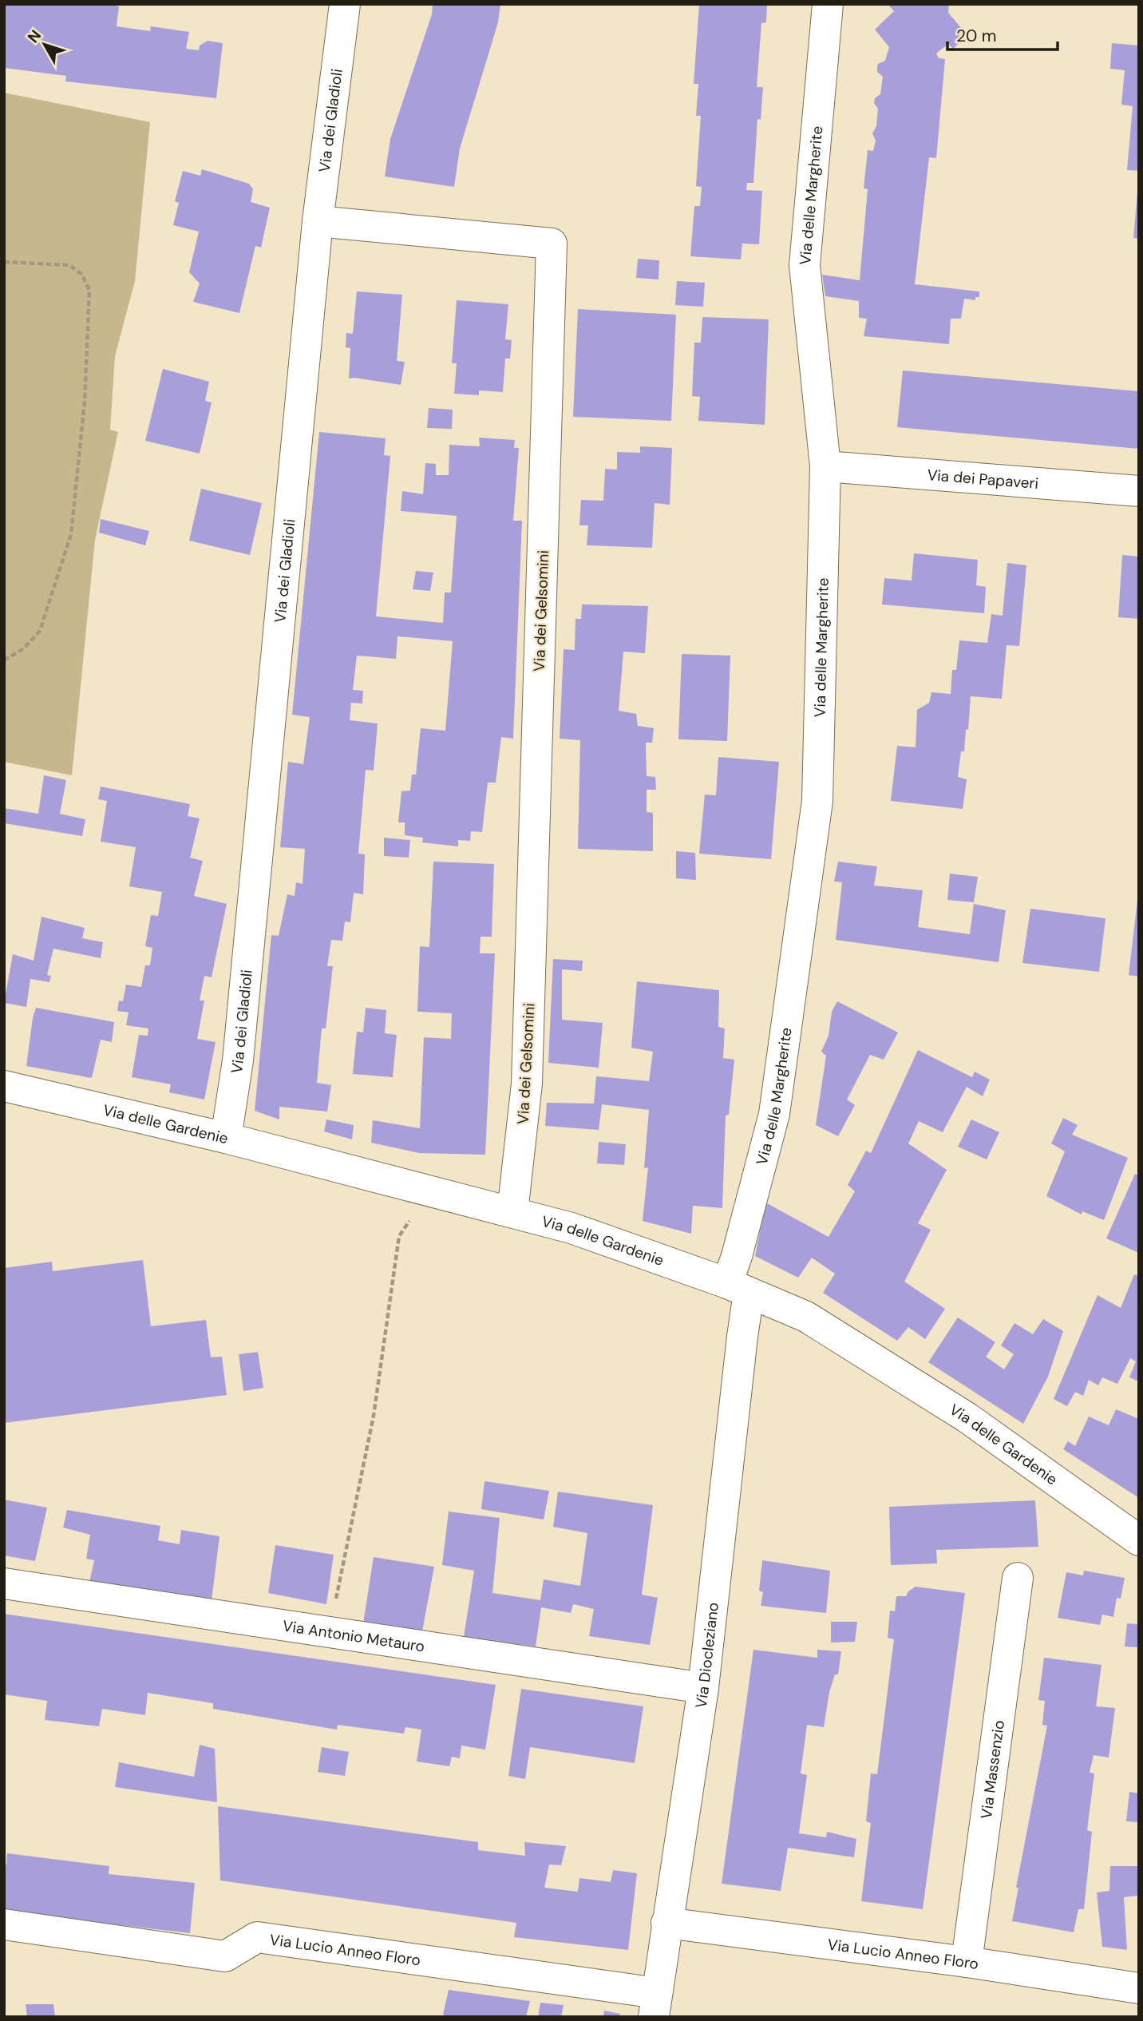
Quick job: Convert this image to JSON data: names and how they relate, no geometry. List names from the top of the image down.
{
  "streets": {
    "street": [
      "Via dei Gladioli",
      "Via delle Margherite",
      "Via dei Papaveri",
      "Via dei Gelsomini",
      "Via delle Gardenie",
      "Via Antonio Metauro",
      "Via Diocleziano",
      "Via Massenzio",
      "Via Lucio Anneo Floro"
    ]
  },
  "crossings": [
    ["Via dei Gladioli", "Via dei Gelsomini"],
    ["Via dei Gladioli", "Via delle Gardenie"],
    ["Via delle Margherite", "Via dei Papaveri"],
    ["Via delle Margherite", "Via delle Gardenie"],
    ["Via delle Margherite", "Via Diocleziano"],
    ["Via dei Gelsomini", "Via delle Gardenie"],
    ["Via delle Gardenie", "Via Diocleziano"],
    ["Via Antonio Metauro", "Via Diocleziano"],
    ["Via Diocleziano", "Via Lucio Anneo Floro"],
    ["Via Massenzio", "Via Lucio Anneo Floro"]
  ],
  "scale_bar": "20 m",
  "north": "top left"
}
